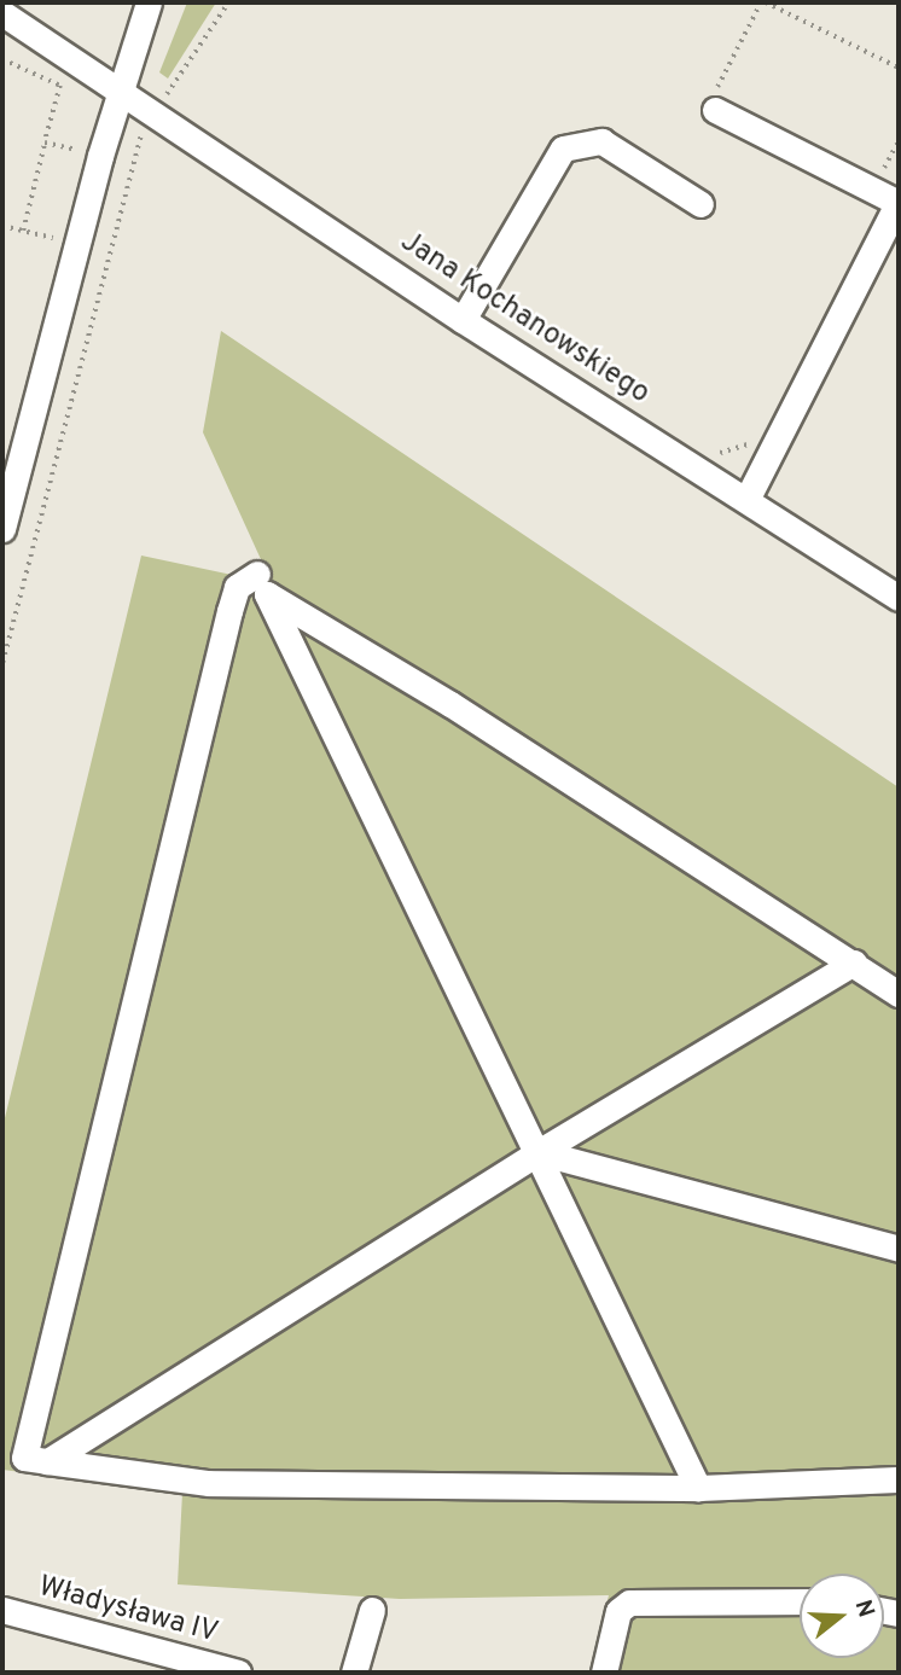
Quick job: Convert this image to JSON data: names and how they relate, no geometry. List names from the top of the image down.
{
  "streets": {
    "street": ["Jana Kochanowskiego", "Władysława IV"]
  },
  "north": "right"
}
